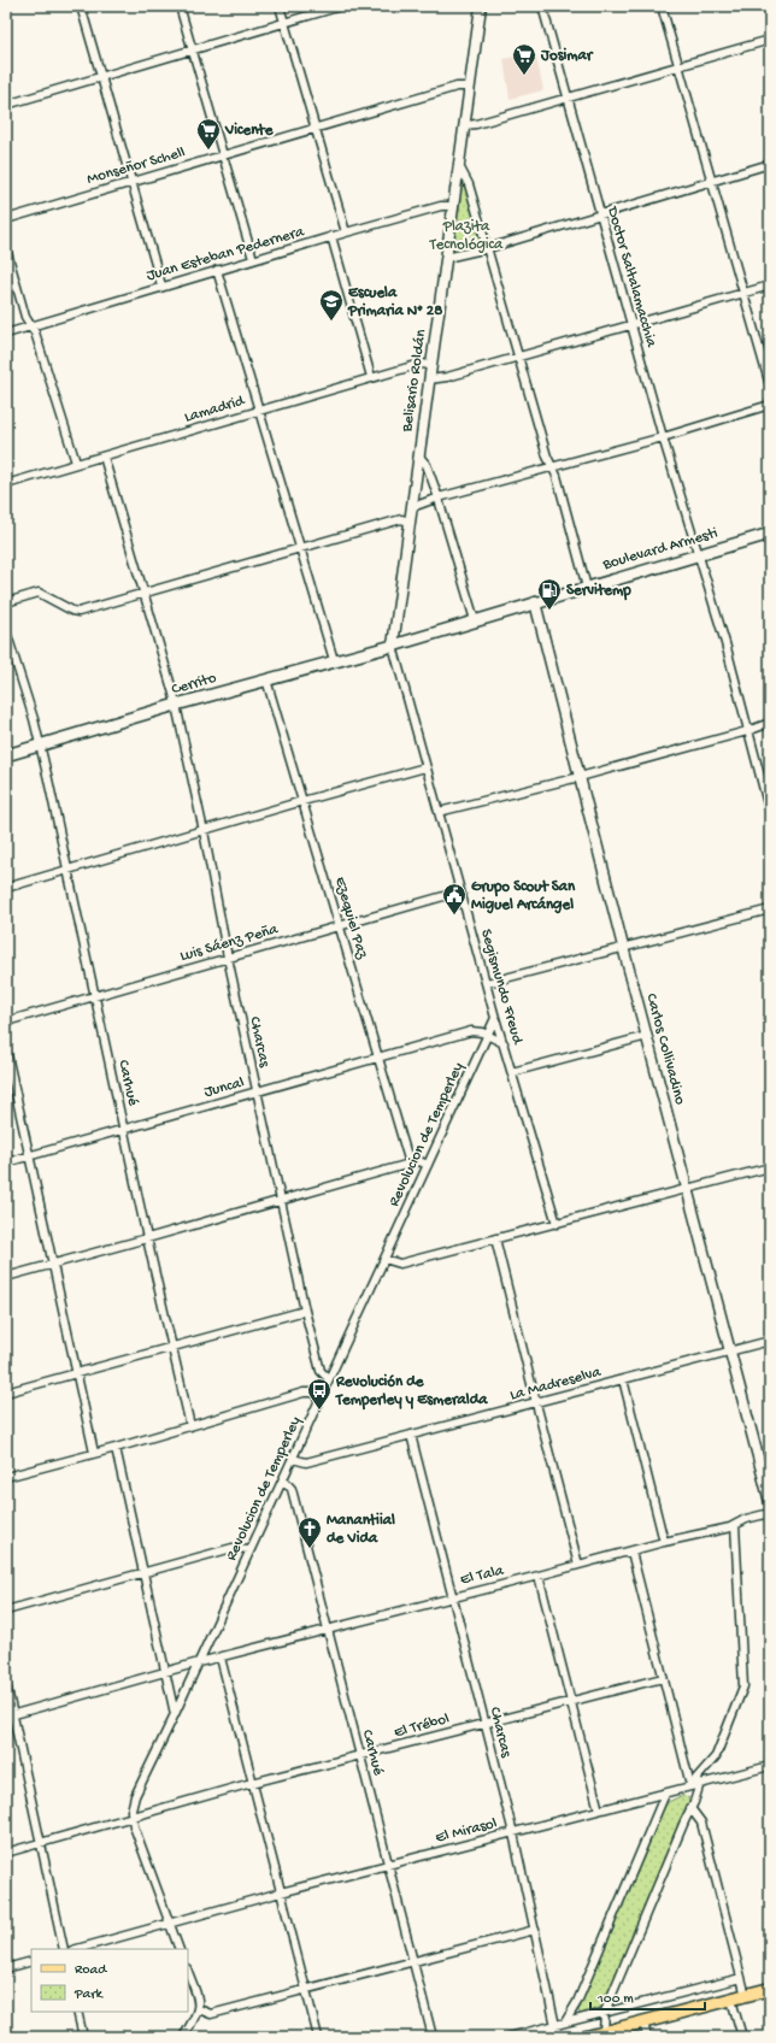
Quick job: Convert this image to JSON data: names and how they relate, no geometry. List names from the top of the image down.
{
  "streets": {
    "main road": ["Boulevard Armesti", "Cerrito"],
    "street": [
      "Monseñor Schell",
      "Juan Esteban Pedernera",
      "Doctor Saltalamacchia",
      "Belisario Roldán",
      "Lamadrid",
      "Ezequiel Paz",
      "Luis Sáenz Peña",
      "Segismundo Freud",
      "Charcas",
      "Carlos Collivadino",
      "Carhué",
      "Juncal",
      "Revolucion de Temperley",
      "La Madreselva",
      "El Tala",
      "El Trébol",
      "El Mirasol"
    ]
  },
  "crossings": [
    ["Monseñor Schell", "Belisario Roldán"],
    ["Juan Esteban Pedernera", "Belisario Roldán"],
    ["Doctor Saltalamacchia", "Boulevard Armesti"],
    ["Belisario Roldán", "Lamadrid"],
    ["Belisario Roldán", "Boulevard Armesti"],
    ["Belisario Roldán", "Cerrito"],
    ["Belisario Roldán", "Segismundo Freud"],
    ["Lamadrid", "Charcas"],
    ["Boulevard Armesti", "Cerrito"],
    ["Boulevard Armesti", "Segismundo Freud"],
    ["Boulevard Armesti", "Carlos Collivadino"],
    ["Cerrito", "Ezequiel Paz"],
    ["Cerrito", "Segismundo Freud"],
    ["Cerrito", "Charcas"],
    ["Cerrito", "Carhué"],
    ["Ezequiel Paz", "Luis Sáenz Peña"],
    ["Ezequiel Paz", "Juncal"],
    ["Luis Sáenz Peña", "Segismundo Freud"],
    ["Luis Sáenz Peña", "Charcas"],
    ["Luis Sáenz Peña", "Carhué"],
    ["Segismundo Freud", "Juncal"],
    ["Segismundo Freud", "Revolucion de Temperley"],
    ["Charcas", "Juncal"],
    ["Charcas", "Revolucion de Temperley"],
    ["Charcas", "La Madreselva"],
    ["Charcas", "El Tala"],
    ["Charcas", "El Trébol"],
    ["Charcas", "El Mirasol"],
    ["Carlos Collivadino", "La Madreselva"],
    ["Carhué", "Juncal"],
    ["Carhué", "Revolucion de Temperley"],
    ["Carhué", "El Tala"],
    ["Carhué", "El Trébol"],
    ["Carhué", "El Mirasol"],
    ["Juncal", "Revolucion de Temperley"],
    ["Revolucion de Temperley", "La Madreselva"],
    ["Revolucion de Temperley", "El Tala"],
    ["Revolucion de Temperley", "El Trébol"],
    ["Revolucion de Temperley", "El Mirasol"]
  ],
  "parks": ["Plazita Tecnológica"],
  "places": {
    "supermarket": ["Josimar", "Vicente"],
    "school or university": ["Escuela Primaria N* 28"],
    "fuel station": ["Servitemp"],
    "public building": ["Grupo Scout San Miguel Arcángel"],
    "bus stop": ["Revolución de Temperley y Esmeralda"],
    "church": ["Manantiial de Vida"]
  },
  "legend": ["Road", "Park"],
  "scale_bar": "100 m"
}
